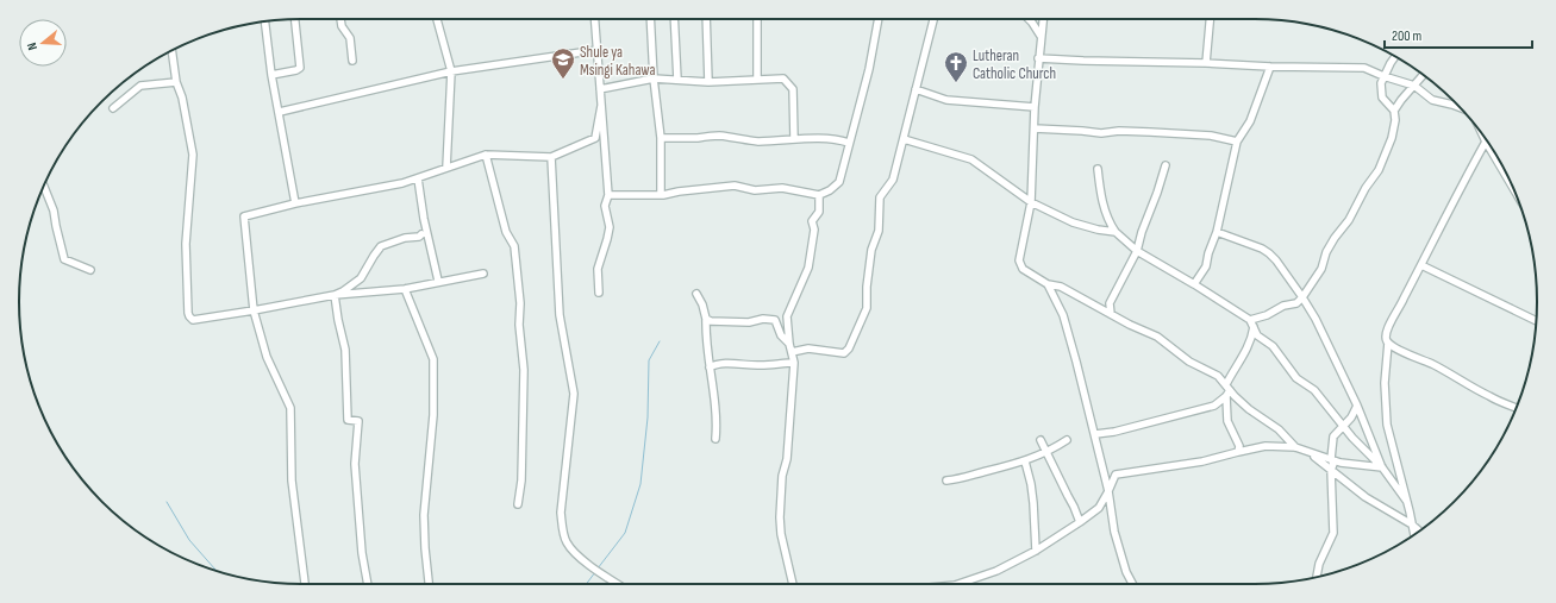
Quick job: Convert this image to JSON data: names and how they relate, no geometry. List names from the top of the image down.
{
  "places": {
    "school or university": ["Shule ya Msingi Kahawa"],
    "church": ["Lutheran Catholic Church"]
  },
  "scale_bar": "200 m",
  "north": "left"
}
